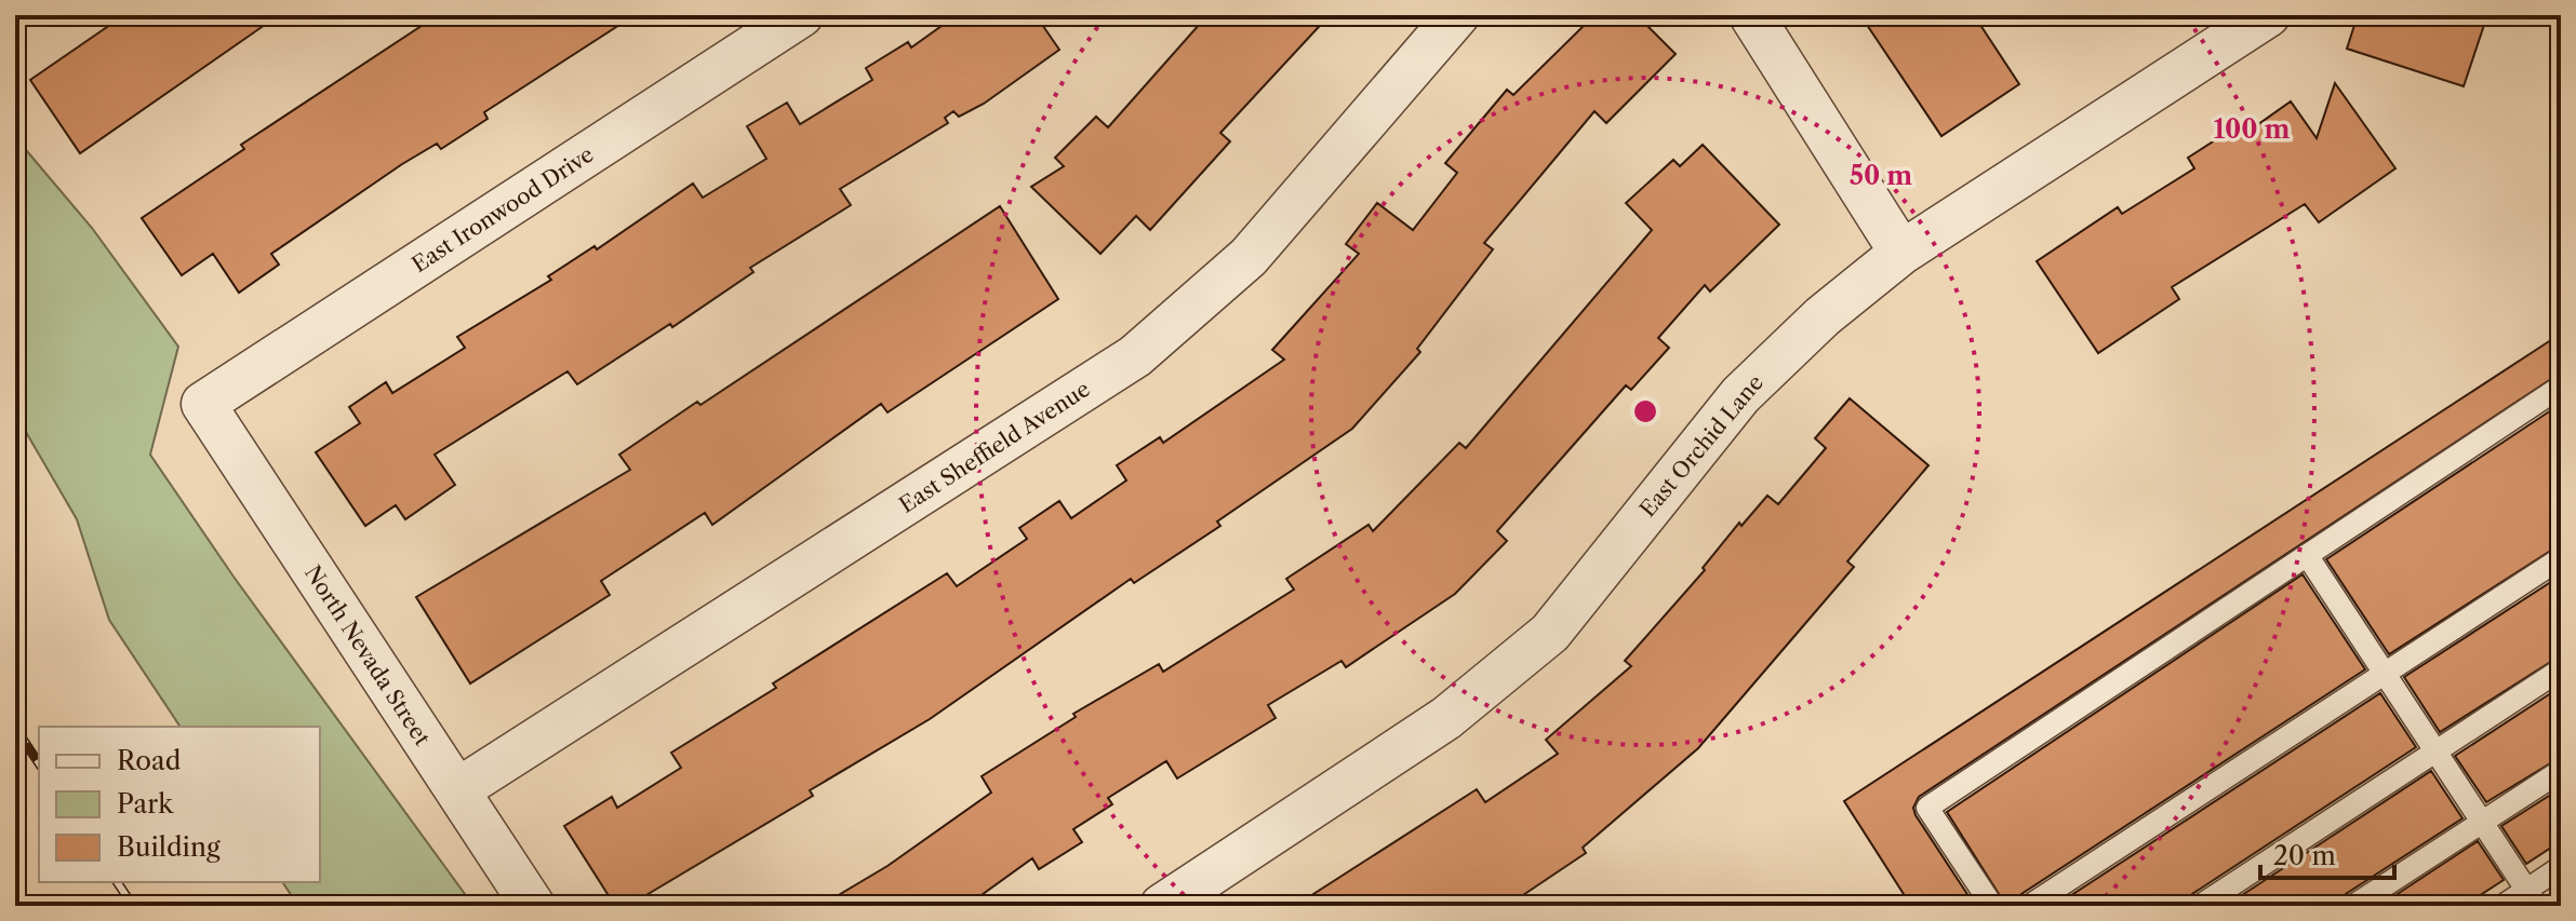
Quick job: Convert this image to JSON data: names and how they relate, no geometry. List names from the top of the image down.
{
  "streets": {
    "street": [
      "East Ironwood Drive",
      "East Orchid Lane",
      "East Sheffield Avenue",
      "North Nevada Street"
    ]
  },
  "crossings": [
    ["East Ironwood Drive", "North Nevada Street"],
    ["East Sheffield Avenue", "North Nevada Street"]
  ],
  "legend": ["Road", "Park", "Building"],
  "scale_bar": "20 m",
  "rings": ["100 m", "50 m"]
}
